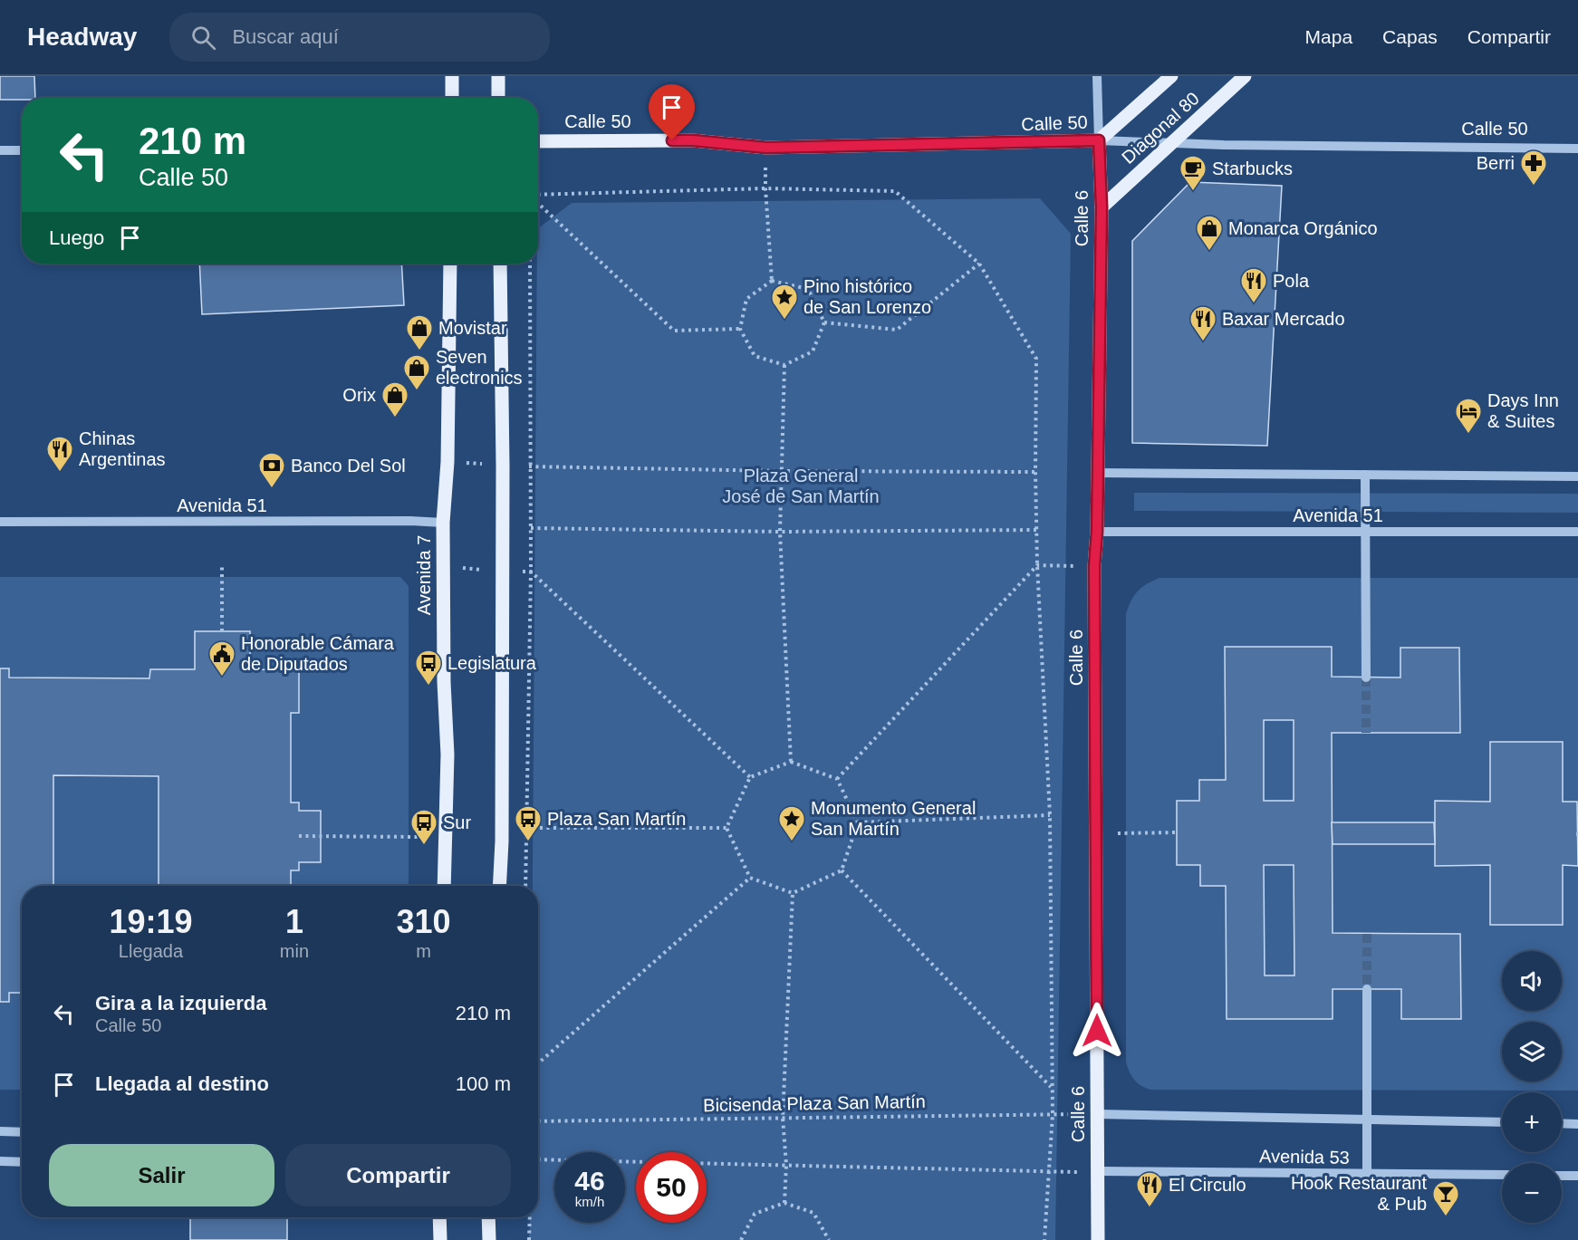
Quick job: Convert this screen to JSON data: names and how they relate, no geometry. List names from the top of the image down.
{
  "streets": {
    "main road": [
      "Calle 50",
      "Diagonal 80",
      "Calle 6",
      "Avenida 7"
    ],
    "street": ["Avenida 51", "Avenida 53"],
    "path": ["Bicisenda Plaza San Martín"]
  },
  "crossings": [
    ["Calle 50", "Diagonal 80"],
    ["Calle 50", "Calle 6"],
    ["Diagonal 80", "Calle 6"],
    ["Calle 6", "Avenida 51"],
    ["Calle 6", "Bicisenda Plaza San Martín"],
    ["Calle 6", "Avenida 53"],
    ["Avenida 51", "Avenida 7"]
  ],
  "parks": ["Plaza General José de San Martín"],
  "places": {
    "pharmacy": ["Berri"],
    "cafe": ["Starbucks"],
    "shop": [
      "Monarca Orgánico",
      "Movistar",
      "Seven electronics",
      "Orix"
    ],
    "restaurant": [
      "Pola",
      "Baxar Mercado",
      "Chinas Argentinas",
      "El Circulo"
    ],
    "place": ["Pino histórico de San Lorenzo", "Monumento General San Martín"],
    "hotel": ["Days Inn & Suites"],
    "bank": ["Banco Del Sol"],
    "public building": ["Honorable Cámara de Diputados"],
    "bus stop": ["Legislatura", "Plaza San Martín", "Sur"],
    "bar": ["Hook Restaurant & Pub"]
  },
  "page": {
    "header": "Headway",
    "search": "Buscar aquí",
    "nav": ["Mapa", "Capas", "Compartir"],
    "turn": ["210 m", "Calle 50"],
    "then": "Luego",
    "eta": [
      "19:19",
      "Llegada",
      "1",
      "min",
      "310",
      "m"
    ],
    "map_buttons": ["+", "−"],
    "list": [
      {
        "name": "Gira a la izquierda",
        "note": "Calle 50",
        "value": "210 m"
      },
      {
        "name": "Llegada al destino",
        "value": "100 m"
      }
    ],
    "buttons": ["Salir", "Compartir"],
    "speed": "46 km/h",
    "limit": "50"
  }
}
